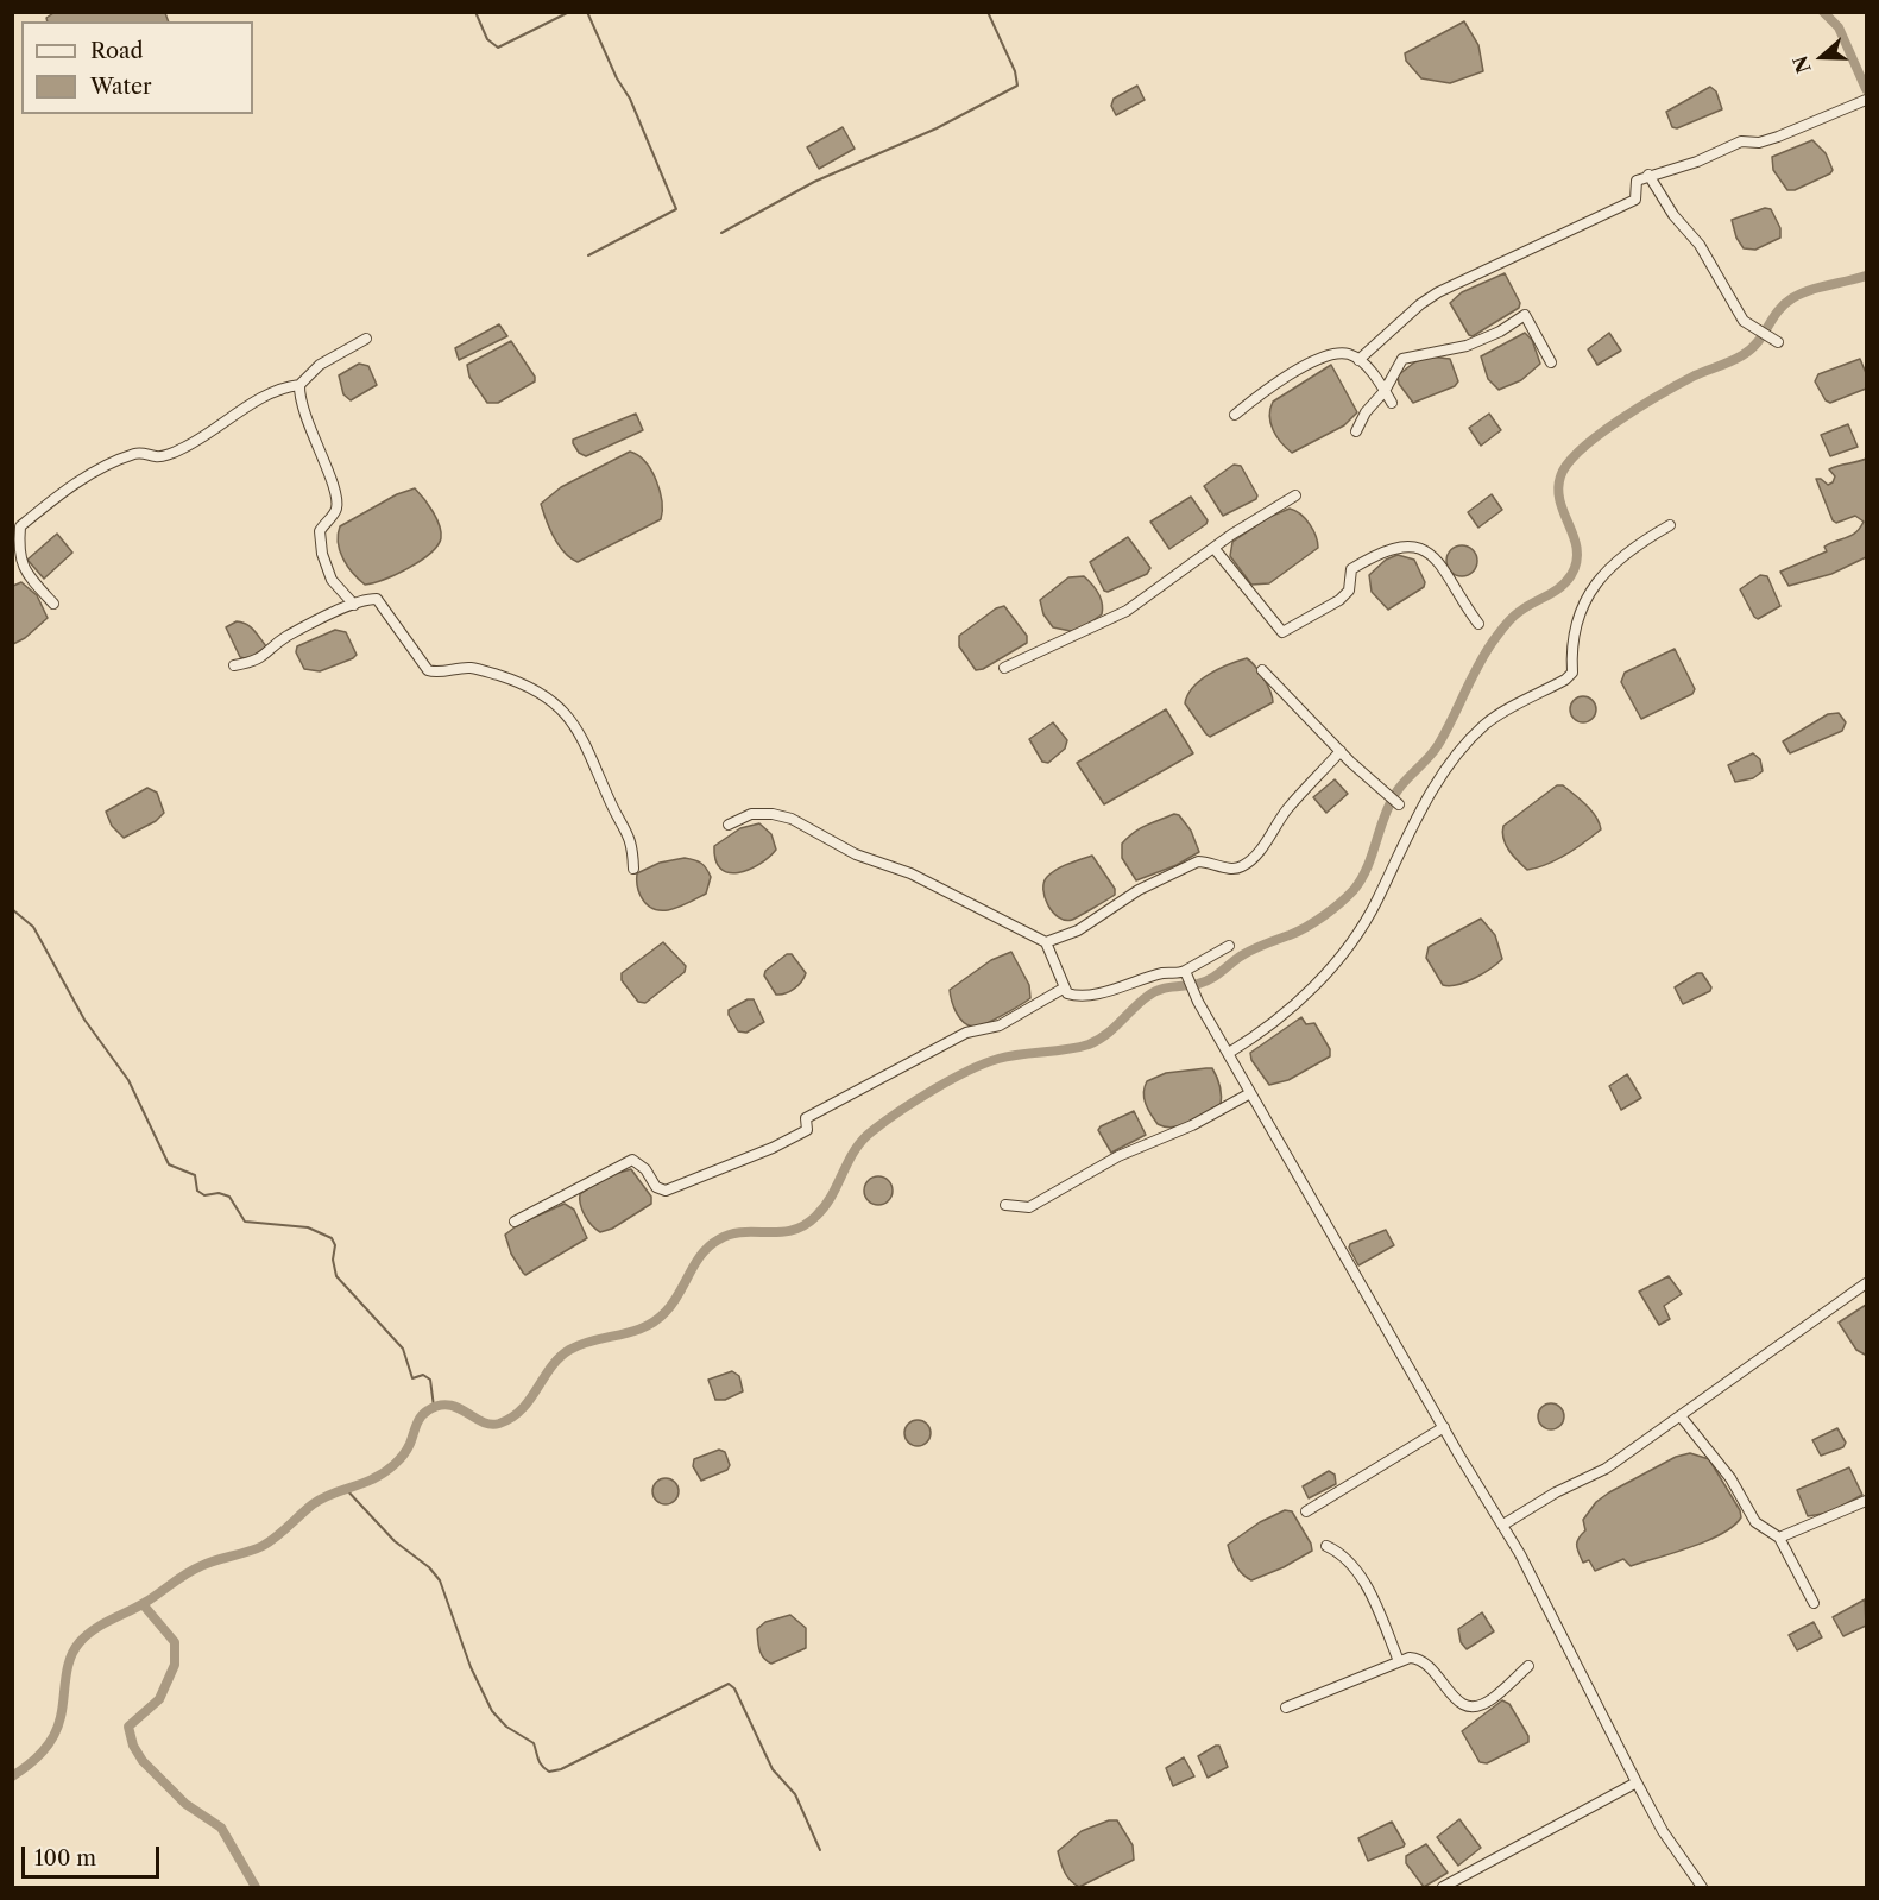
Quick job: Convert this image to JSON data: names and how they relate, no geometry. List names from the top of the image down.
{
  "legend": ["Road", "Water"],
  "scale_bar": "100 m",
  "north": "left"
}
